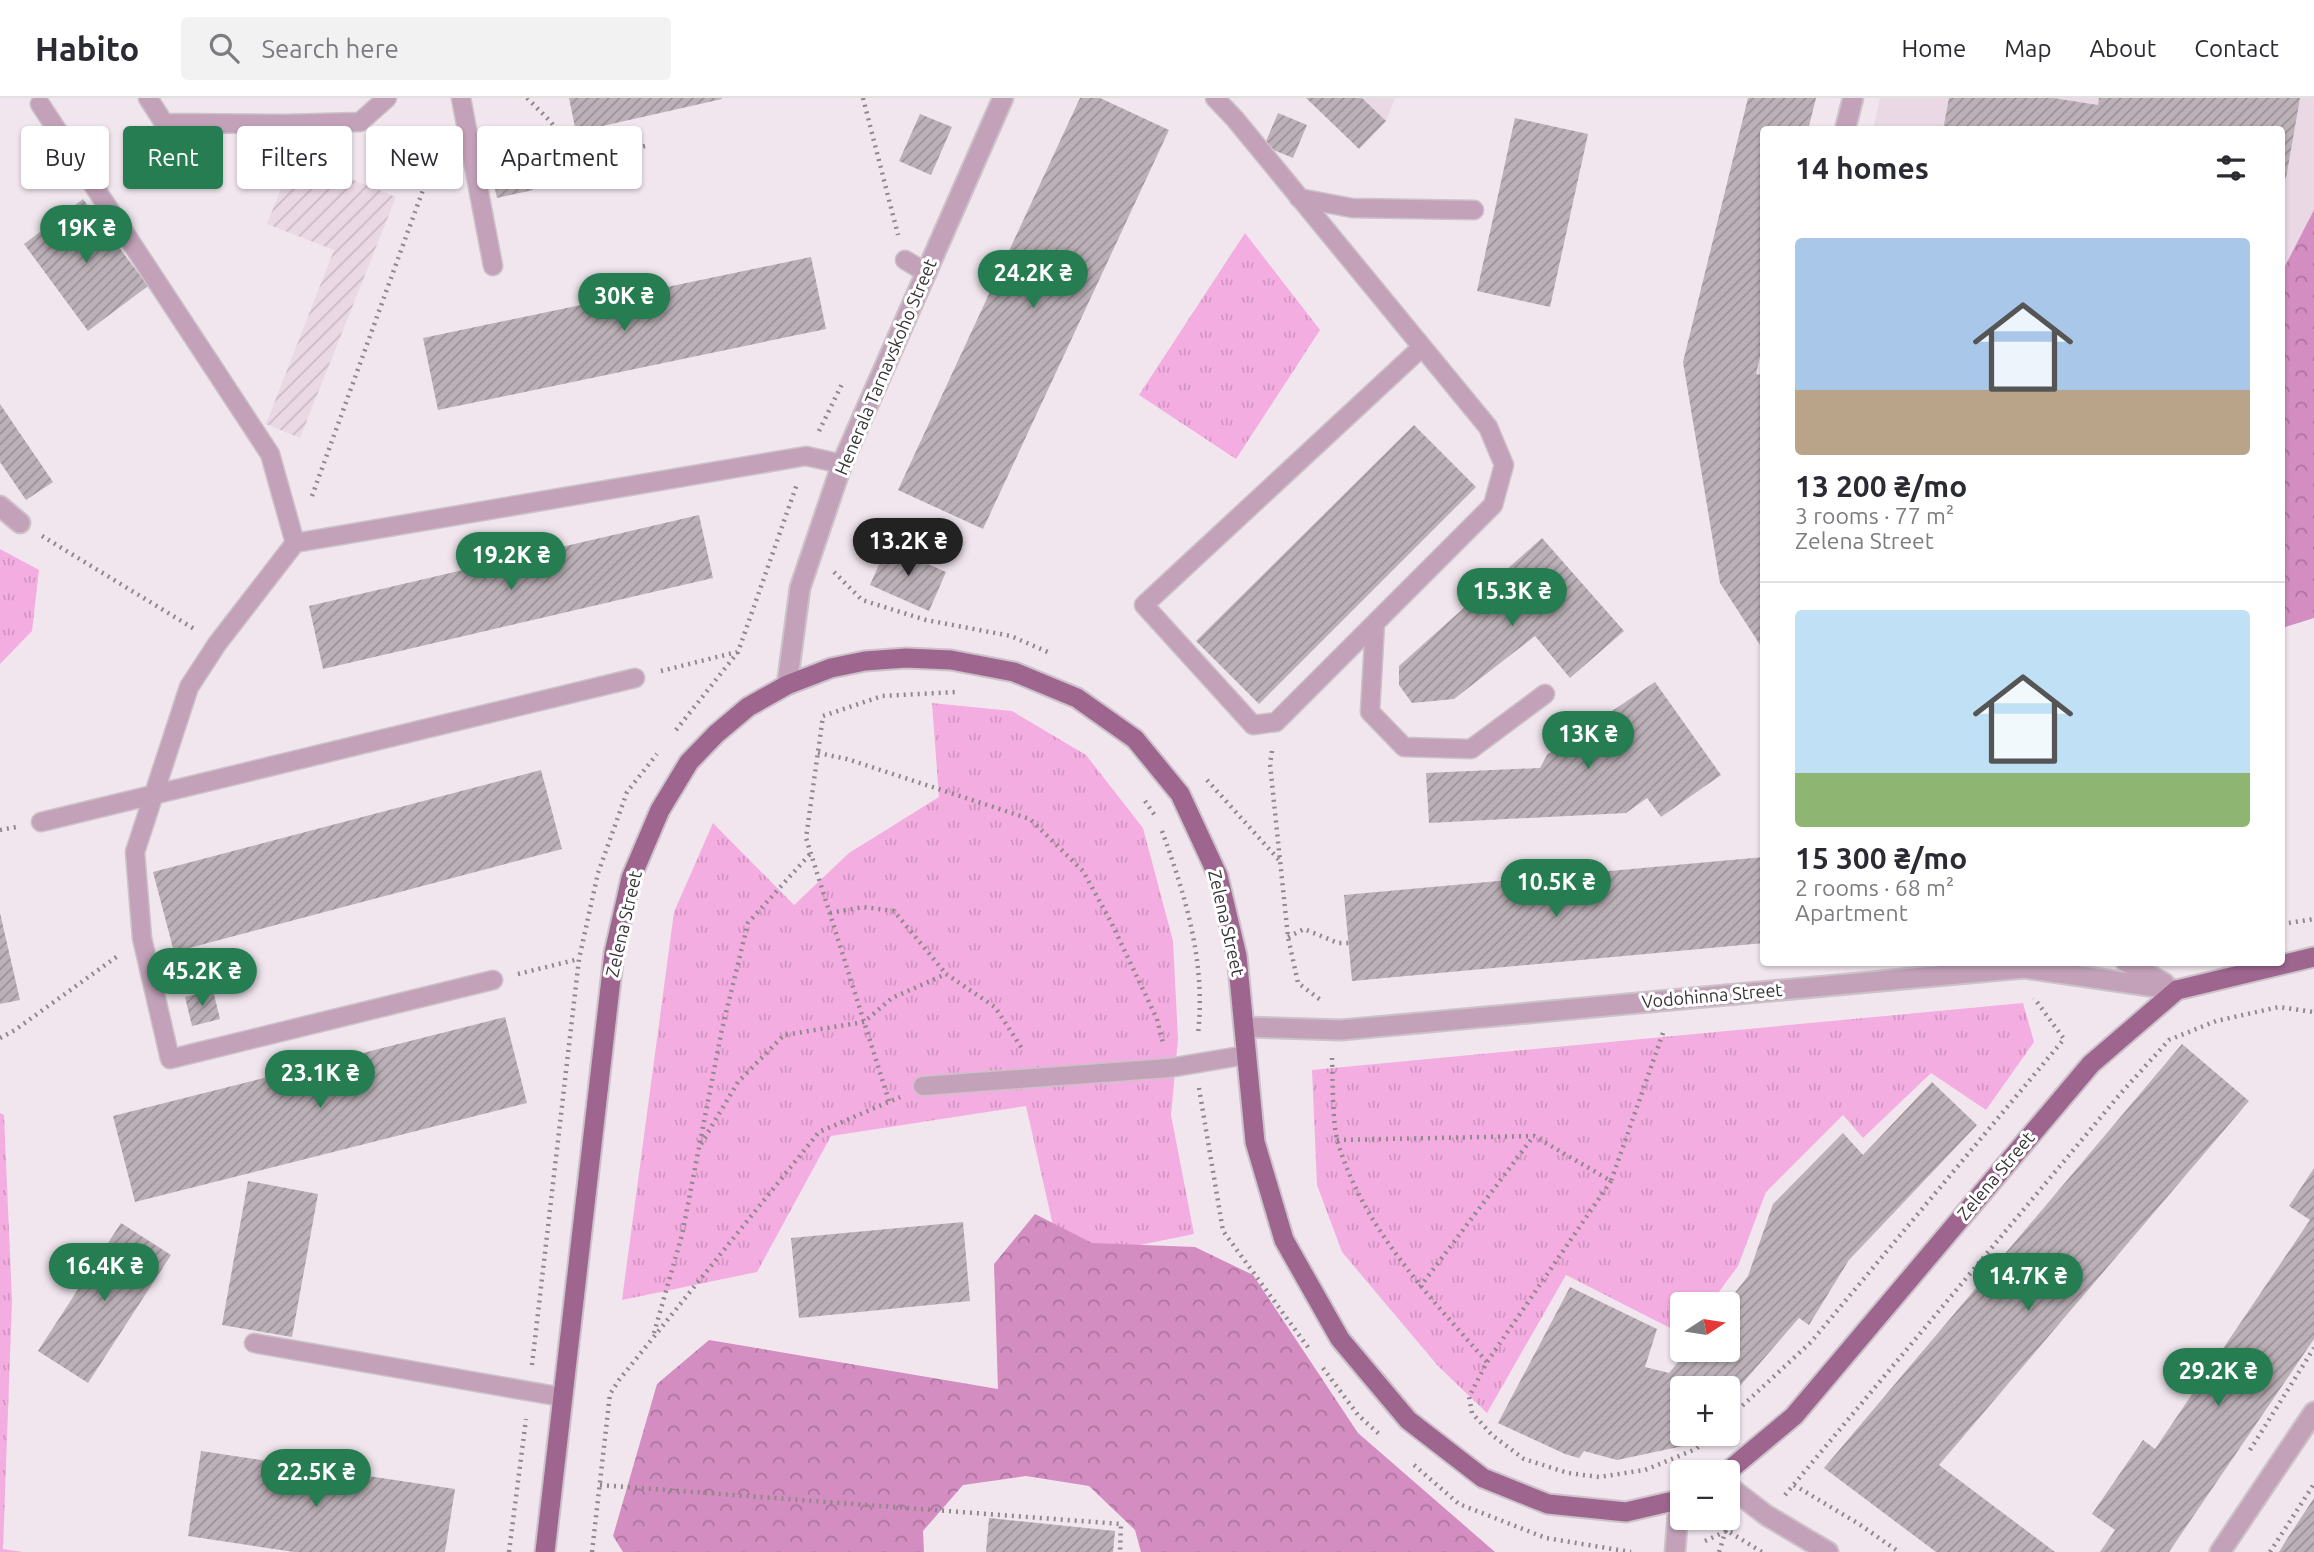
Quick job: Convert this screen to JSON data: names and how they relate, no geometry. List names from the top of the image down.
{
  "streets": {
    "main road": ["Zelena Street"],
    "street": ["Henerala Tarnavskoho Street", "Vodohinna Street"]
  },
  "crossings": [
    ["Henerala Tarnavskoho Street", "Zelena Street"],
    ["Zelena Street", "Vodohinna Street"]
  ],
  "north": "right",
  "page": {
    "header": "Habito",
    "search": "Search here",
    "nav": [
      "Home",
      "Map",
      "About",
      "Contact"
    ],
    "chip": [
      "Buy",
      "Rent",
      "Filters",
      "New",
      "Apartment"
    ],
    "heading": "14 homes",
    "price": [
      "19K ₴",
      "24.2K ₴",
      "30K ₴",
      "13.2K ₴",
      "19.2K ₴",
      "15.3K ₴",
      "13K ₴",
      "10.5K ₴",
      "45.2K ₴",
      "23.1K ₴",
      "16.4K ₴",
      "14.7K ₴",
      "29.2K ₴",
      "22.5K ₴"
    ],
    "list": [
      {
        "name": "13 200 ₴/mo",
        "note": "3 rooms · 77 m² · Zelena Street"
      },
      {
        "name": "15 300 ₴/mo",
        "note": "2 rooms · 68 m² · Apartment"
      }
    ],
    "map_buttons": ["+", "−"]
  }
}
